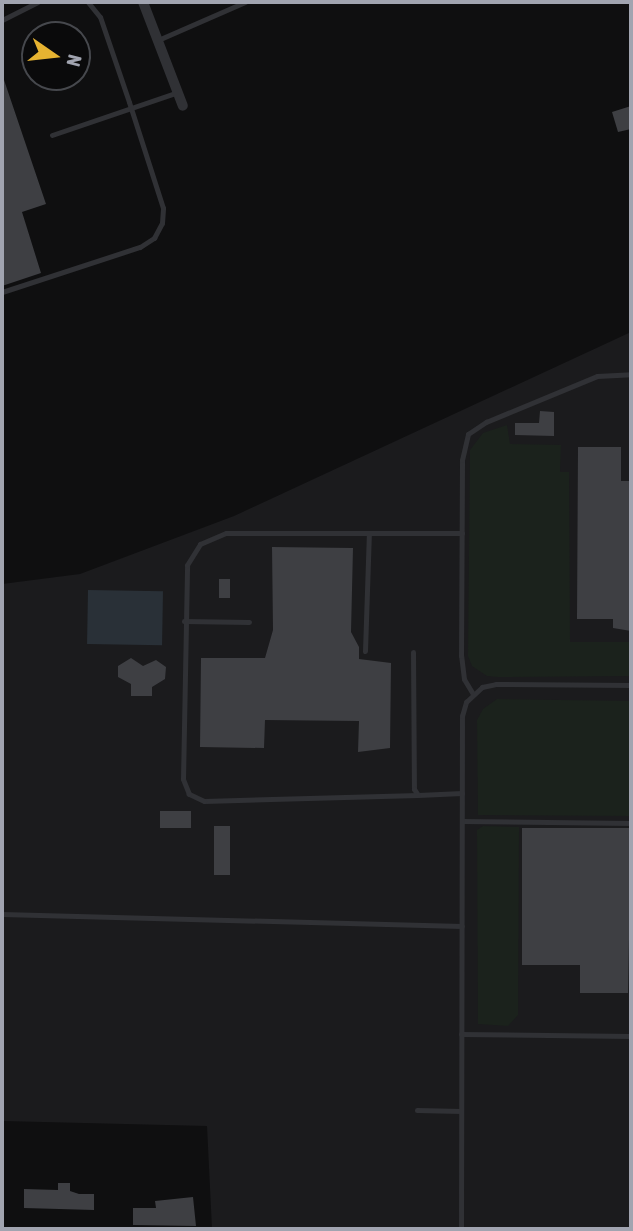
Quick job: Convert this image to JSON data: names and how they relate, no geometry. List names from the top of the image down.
{
  "north": "right"
}
